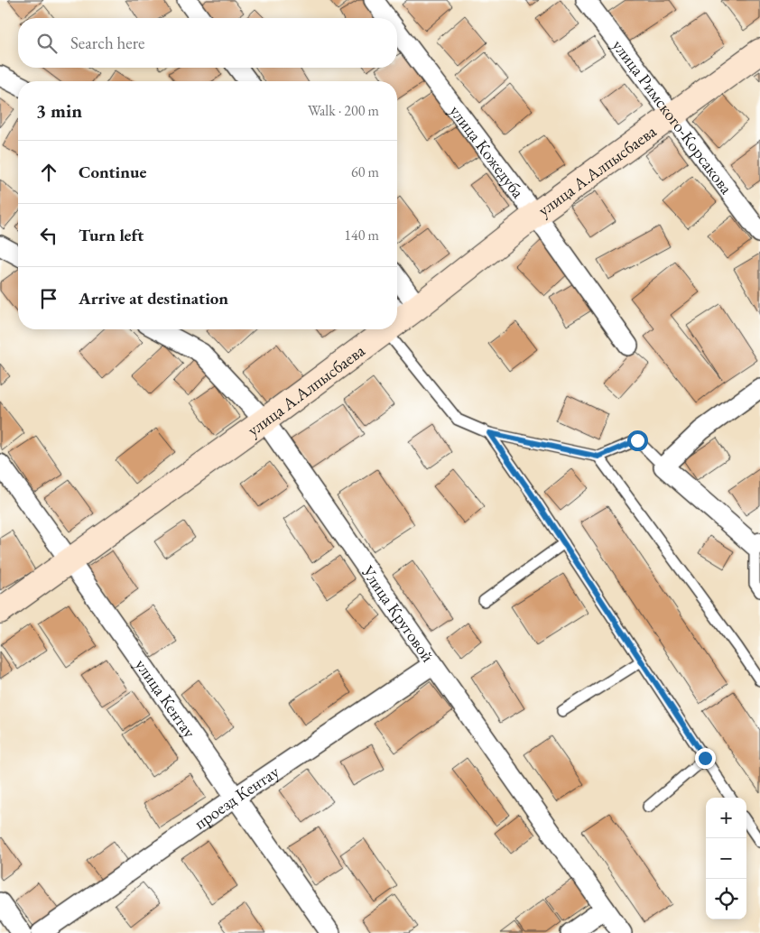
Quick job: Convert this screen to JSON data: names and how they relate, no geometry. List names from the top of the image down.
{
  "streets": {
    "street": [
      "улица Римского-Корсакова",
      "улица Кожедуба",
      "улица А.Алпысбаева",
      "Улица Круговой",
      "улица Кентау",
      "проезд Кентау"
    ]
  },
  "crossings": [
    ["улица Римского-Корсакова", "улица А.Алпысбаева"],
    ["улица Кожедуба", "улица А.Алпысбаева"],
    ["улица А.Алпысбаева", "Улица Круговой"],
    ["улица А.Алпысбаева", "улица Кентау"],
    ["Улица Круговой", "проезд Кентау"],
    ["улица Кентау", "проезд Кентау"]
  ],
  "page": {
    "search": "Search here",
    "heading": ["3 min", "Walk · 200 m"],
    "list": [
      ["Continue", "60 m"],
      ["Turn left", "140 m"],
      "Arrive at destination"
    ],
    "map_buttons": ["+", "−"]
  }
}
